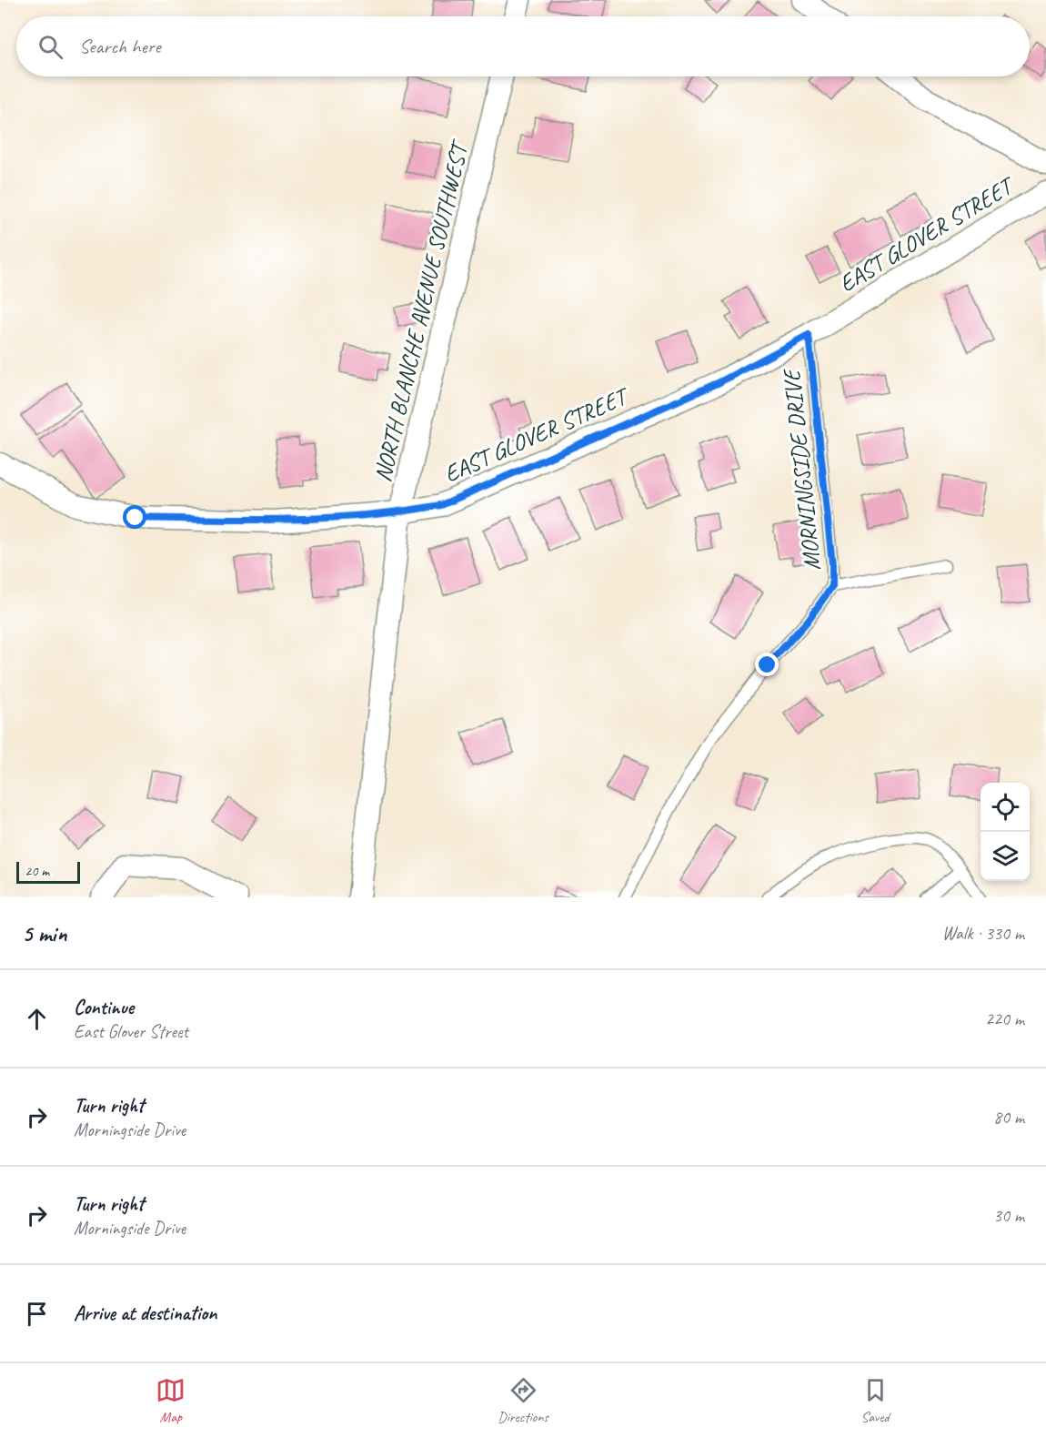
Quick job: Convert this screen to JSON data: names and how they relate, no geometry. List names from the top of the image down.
{
  "streets": {
    "street": ["EAST GLOVER STREET", "NORTH BLANCHE AVENUE SOUTHWEST"],
    "lane": ["MORNINGSIDE DRIVE"]
  },
  "crossings": [
    ["EAST GLOVER STREET", "NORTH BLANCHE AVENUE SOUTHWEST"],
    ["EAST GLOVER STREET", "MORNINGSIDE DRIVE"]
  ],
  "scale_bar": "20 m",
  "page": {
    "search": "Search here",
    "scale": "20 m",
    "heading": ["5 min", "Walk · 330 m"],
    "list": [
      ["Continue", "East Glover Street", "220 m"],
      ["Turn right", "Morningside Drive", "80 m"],
      ["Turn right", "Morningside Drive", "30 m"],
      "Arrive at destination"
    ],
    "nav": ["Map", "Directions", "Saved"]
  }
}
